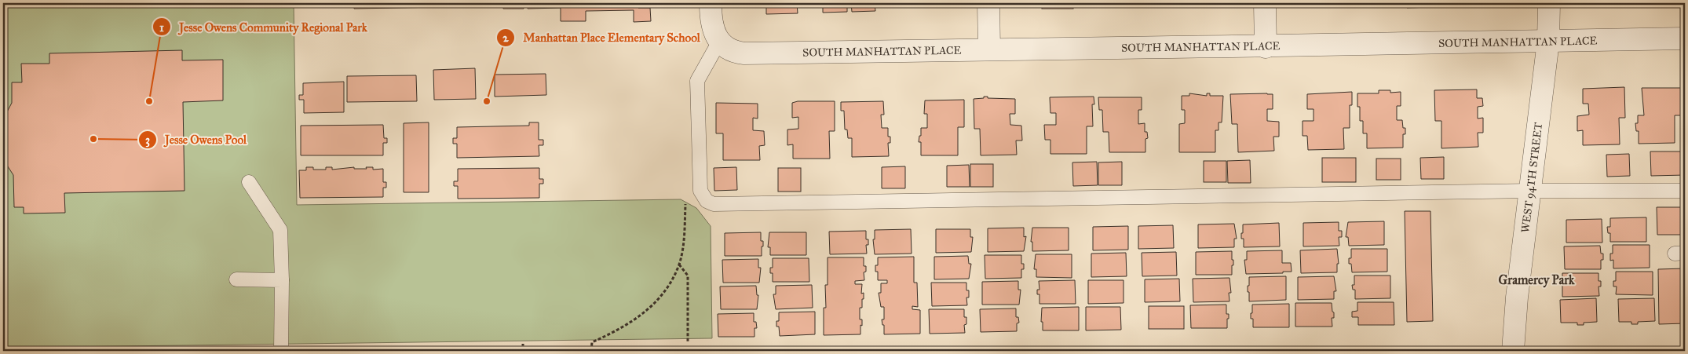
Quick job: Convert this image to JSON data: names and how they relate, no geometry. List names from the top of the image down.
{
  "streets": {
    "street": ["SOUTH MANHATTAN PLACE", "WEST 94TH STREET"]
  },
  "crossings": [
    ["SOUTH MANHATTAN PLACE", "WEST 94TH STREET"]
  ],
  "districts": ["Gramercy Park"],
  "places": ["Jesse Owens Community Regional Park", "Manhattan Place Elementary School", "Jesse Owens Pool"]
}
